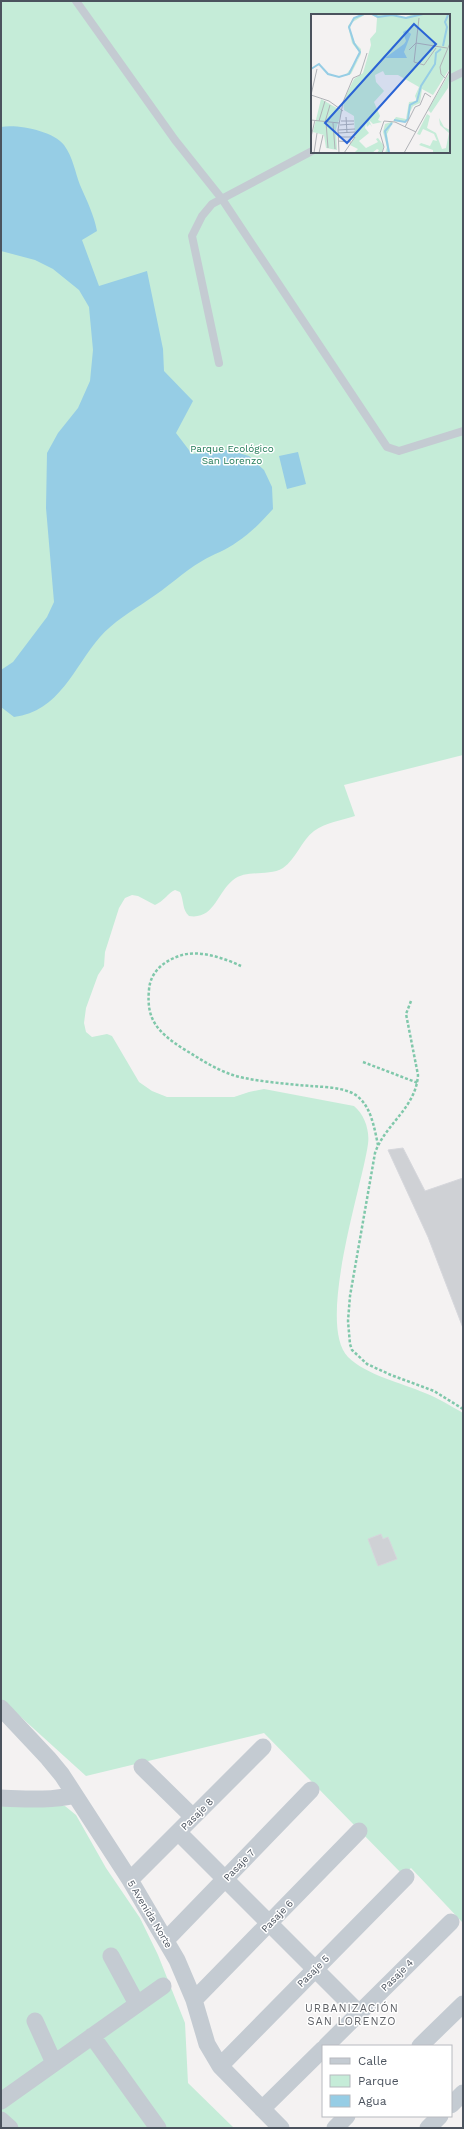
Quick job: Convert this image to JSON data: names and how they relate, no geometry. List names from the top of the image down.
{
  "streets": {
    "street": [
      "Pasaje 8",
      "Pasaje 7",
      "5 Avenida Norte",
      "Pasaje 6",
      "Pasaje 5",
      "Pasaje 4"
    ]
  },
  "crossings": [
    ["Pasaje 8", "5 Avenida Norte"],
    ["Pasaje 7", "5 Avenida Norte"],
    ["5 Avenida Norte", "Pasaje 6"],
    ["5 Avenida Norte", "Pasaje 5"]
  ],
  "districts": ["URBANIZACIÓN SAN LORENZO"],
  "parks": ["Parque Ecológico San Lorenzo"],
  "legend": ["Calle", "Parque", "Agua"]
}
